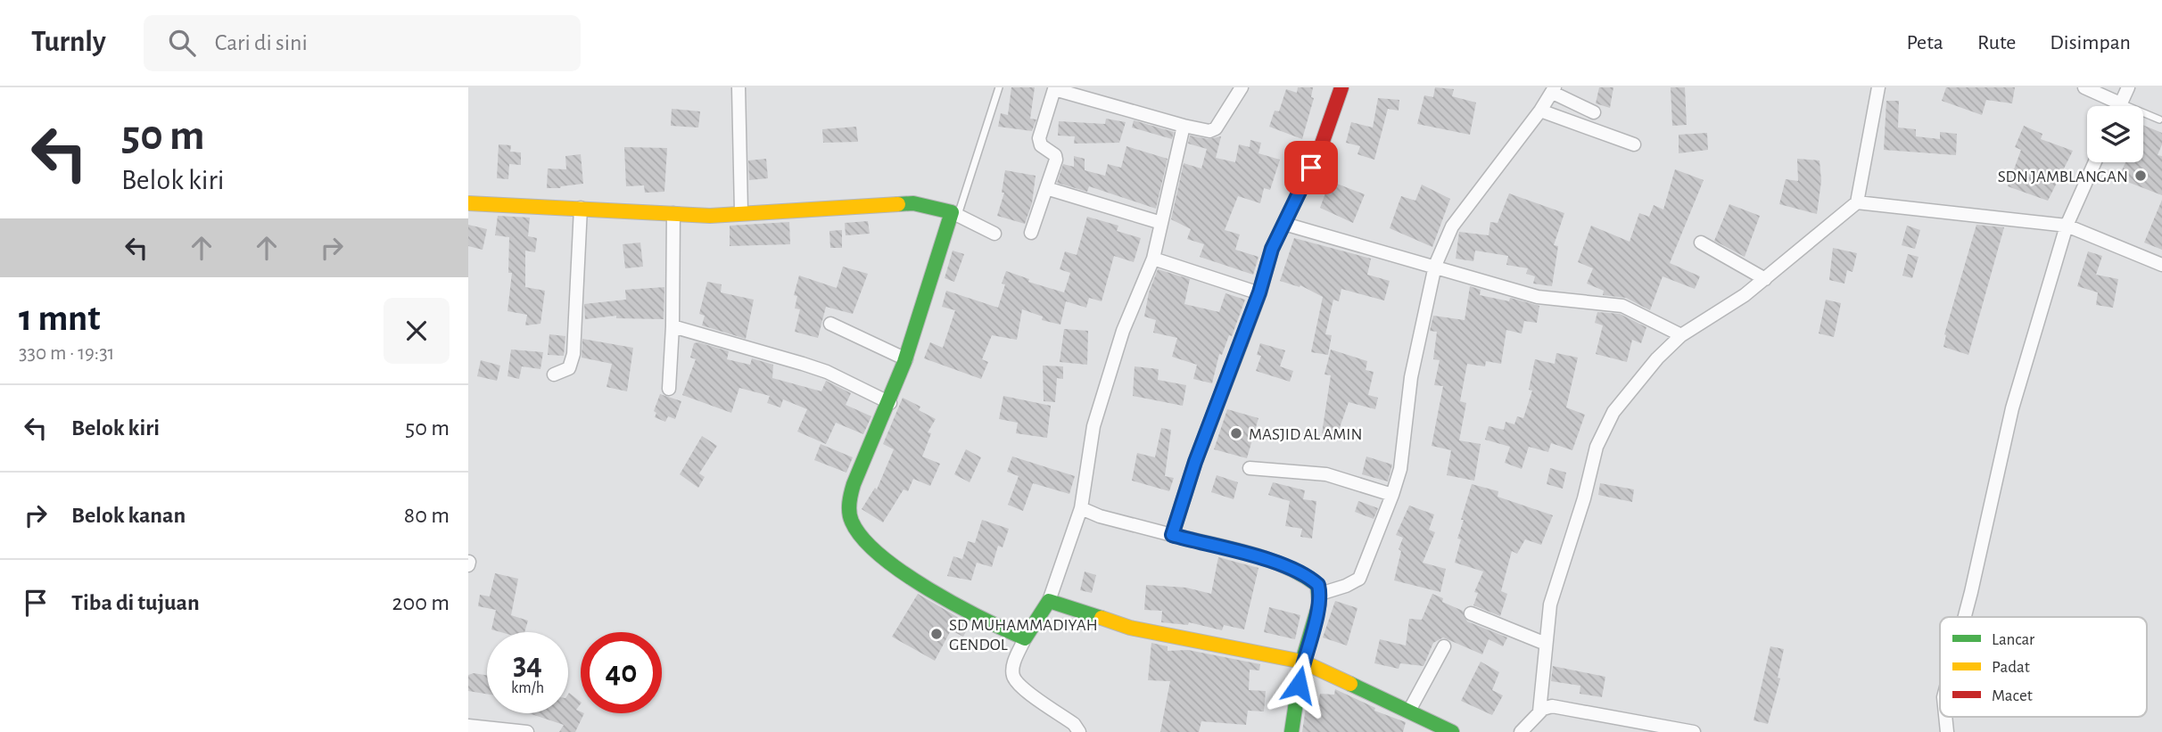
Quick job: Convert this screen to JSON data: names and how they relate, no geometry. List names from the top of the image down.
{
  "places": ["SDN JAMBLANGAN", "MASJID AL AMIN", "SD MUHAMMADIYAH GENDOL"],
  "legend": ["Lancar", "Padat", "Macet"],
  "page": {
    "header": "Turnly",
    "search": "Cari di sini",
    "nav": ["Peta", "Rute", "Disimpan"],
    "turn": ["50 m", "Belok kiri"],
    "heading": ["1 mnt", "330 m · 19:31"],
    "list": [
      {
        "name": "Belok kiri",
        "value": "50 m"
      },
      {
        "name": "Belok kanan",
        "value": "80 m"
      },
      {
        "name": "Tiba di tujuan",
        "value": "200 m"
      }
    ],
    "speed": "34 km/h",
    "limit": "40"
  }
}
